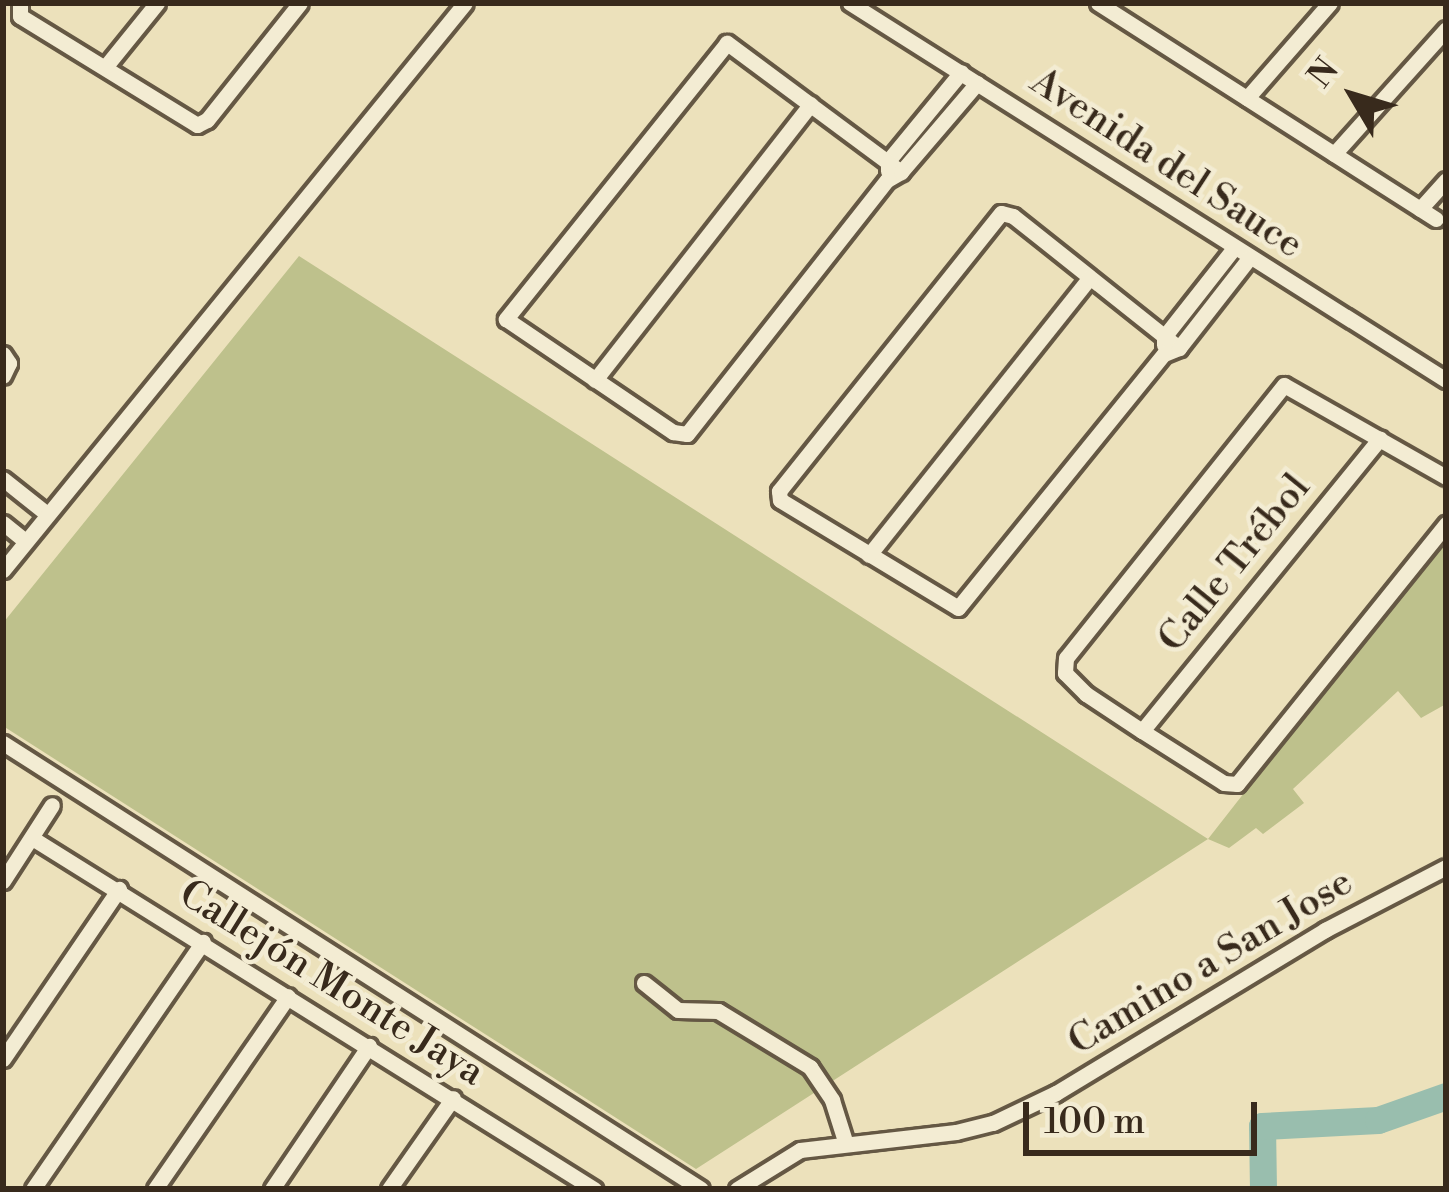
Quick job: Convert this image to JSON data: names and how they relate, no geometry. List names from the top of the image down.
{
  "streets": {
    "street": [
      "Avenida del Sauce",
      "Calle Trébol",
      "Camino a San Jose",
      "Callejón Monte Jaya"
    ]
  },
  "scale_bar": "100 m",
  "north": "top left"
}
